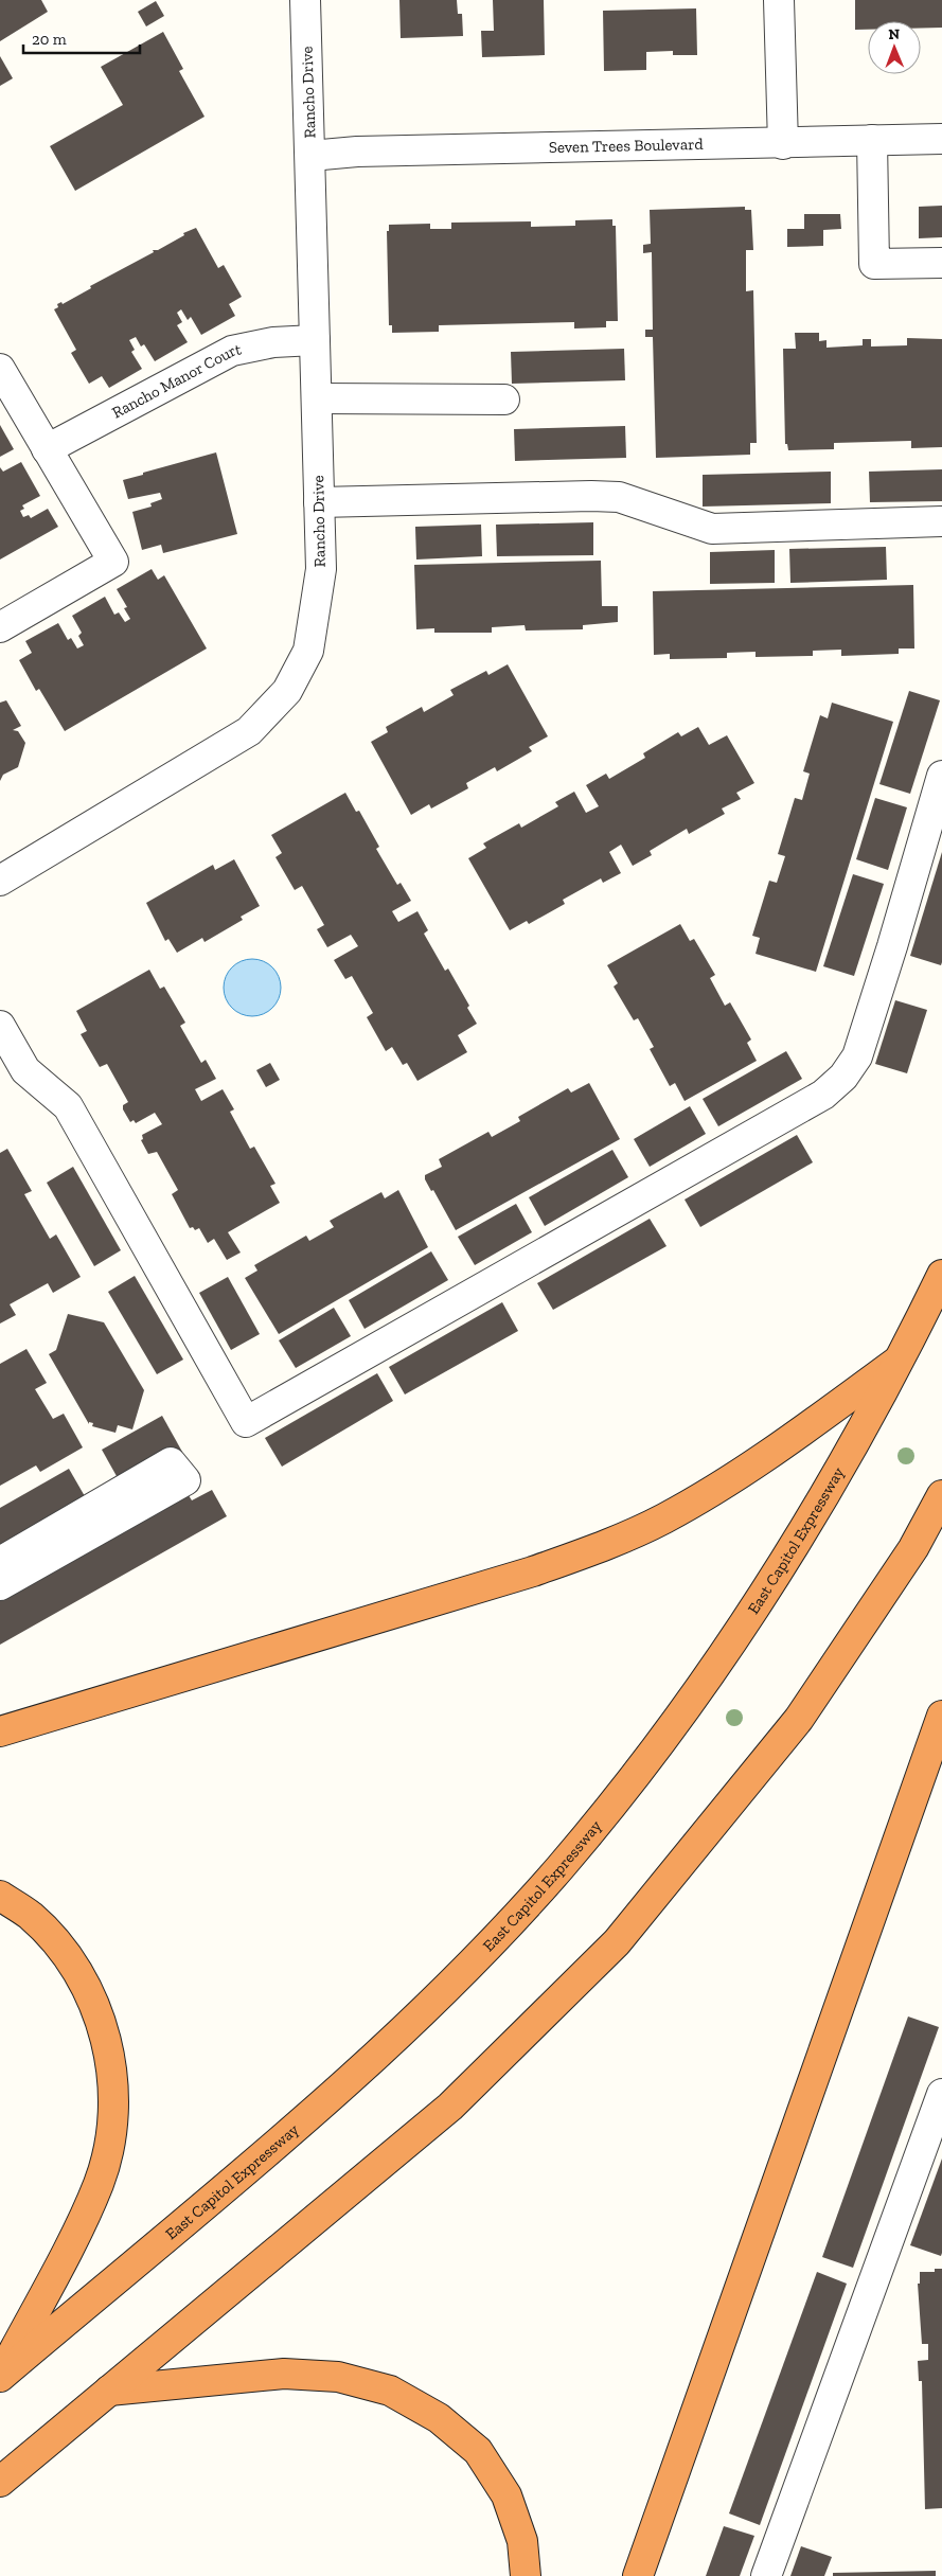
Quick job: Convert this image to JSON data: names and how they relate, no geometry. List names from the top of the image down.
{
  "streets": {
    "highway": ["East Capitol Expressway"],
    "street": ["Rancho Drive", "Seven Trees Boulevard", "Rancho Manor Court"]
  },
  "crossings": [
    ["Rancho Drive", "Seven Trees Boulevard"],
    ["Rancho Drive", "Rancho Manor Court"]
  ],
  "scale_bar": "20 m",
  "north": "top"
}
